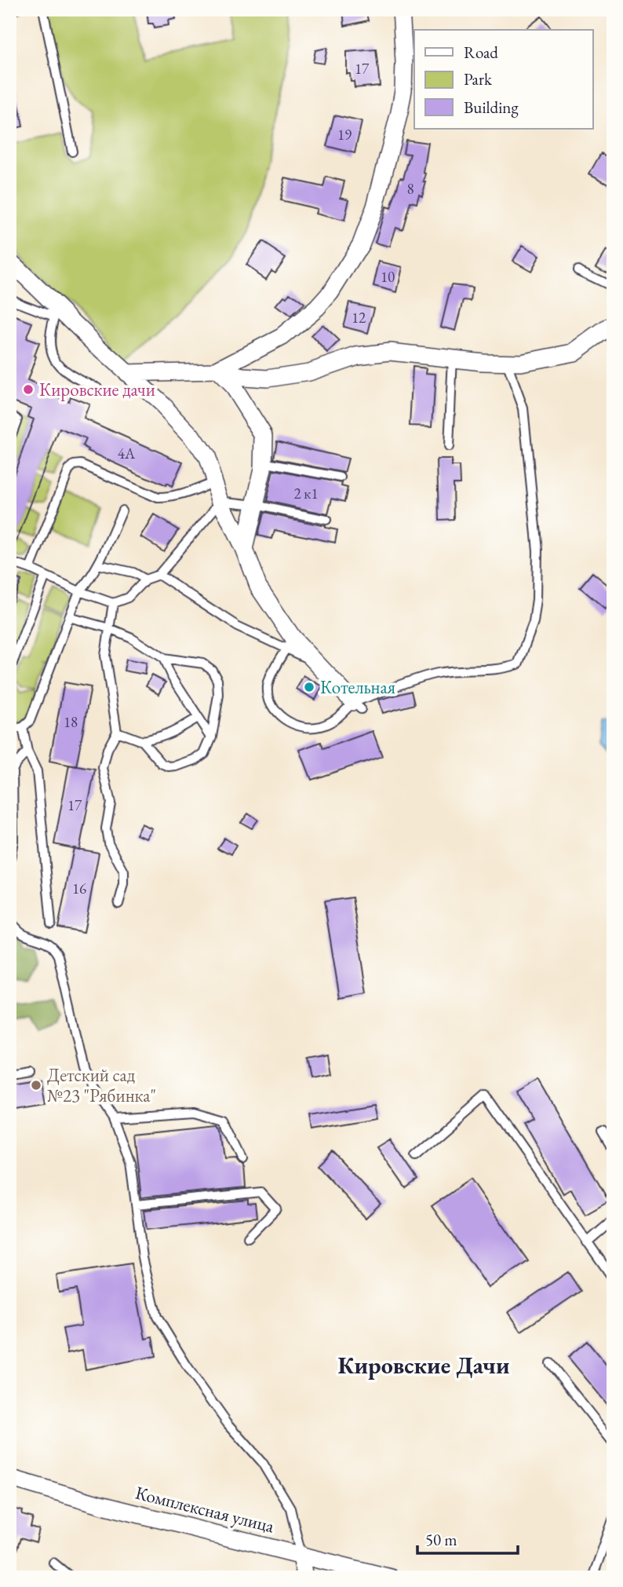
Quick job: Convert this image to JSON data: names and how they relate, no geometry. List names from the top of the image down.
{
  "streets": {
    "street": ["Комплексная улица"]
  },
  "districts": ["Кировские Дачи"],
  "places": ["Кировские дачи", "Котельная", "Детский сад №23 \"Рябинка\""],
  "house_numbers": [
    "17",
    "19",
    "8",
    "10",
    "12",
    "4А",
    "2 к1",
    "18",
    "17",
    "16"
  ],
  "legend": ["Road", "Park", "Building"],
  "scale_bar": "50 m"
}
